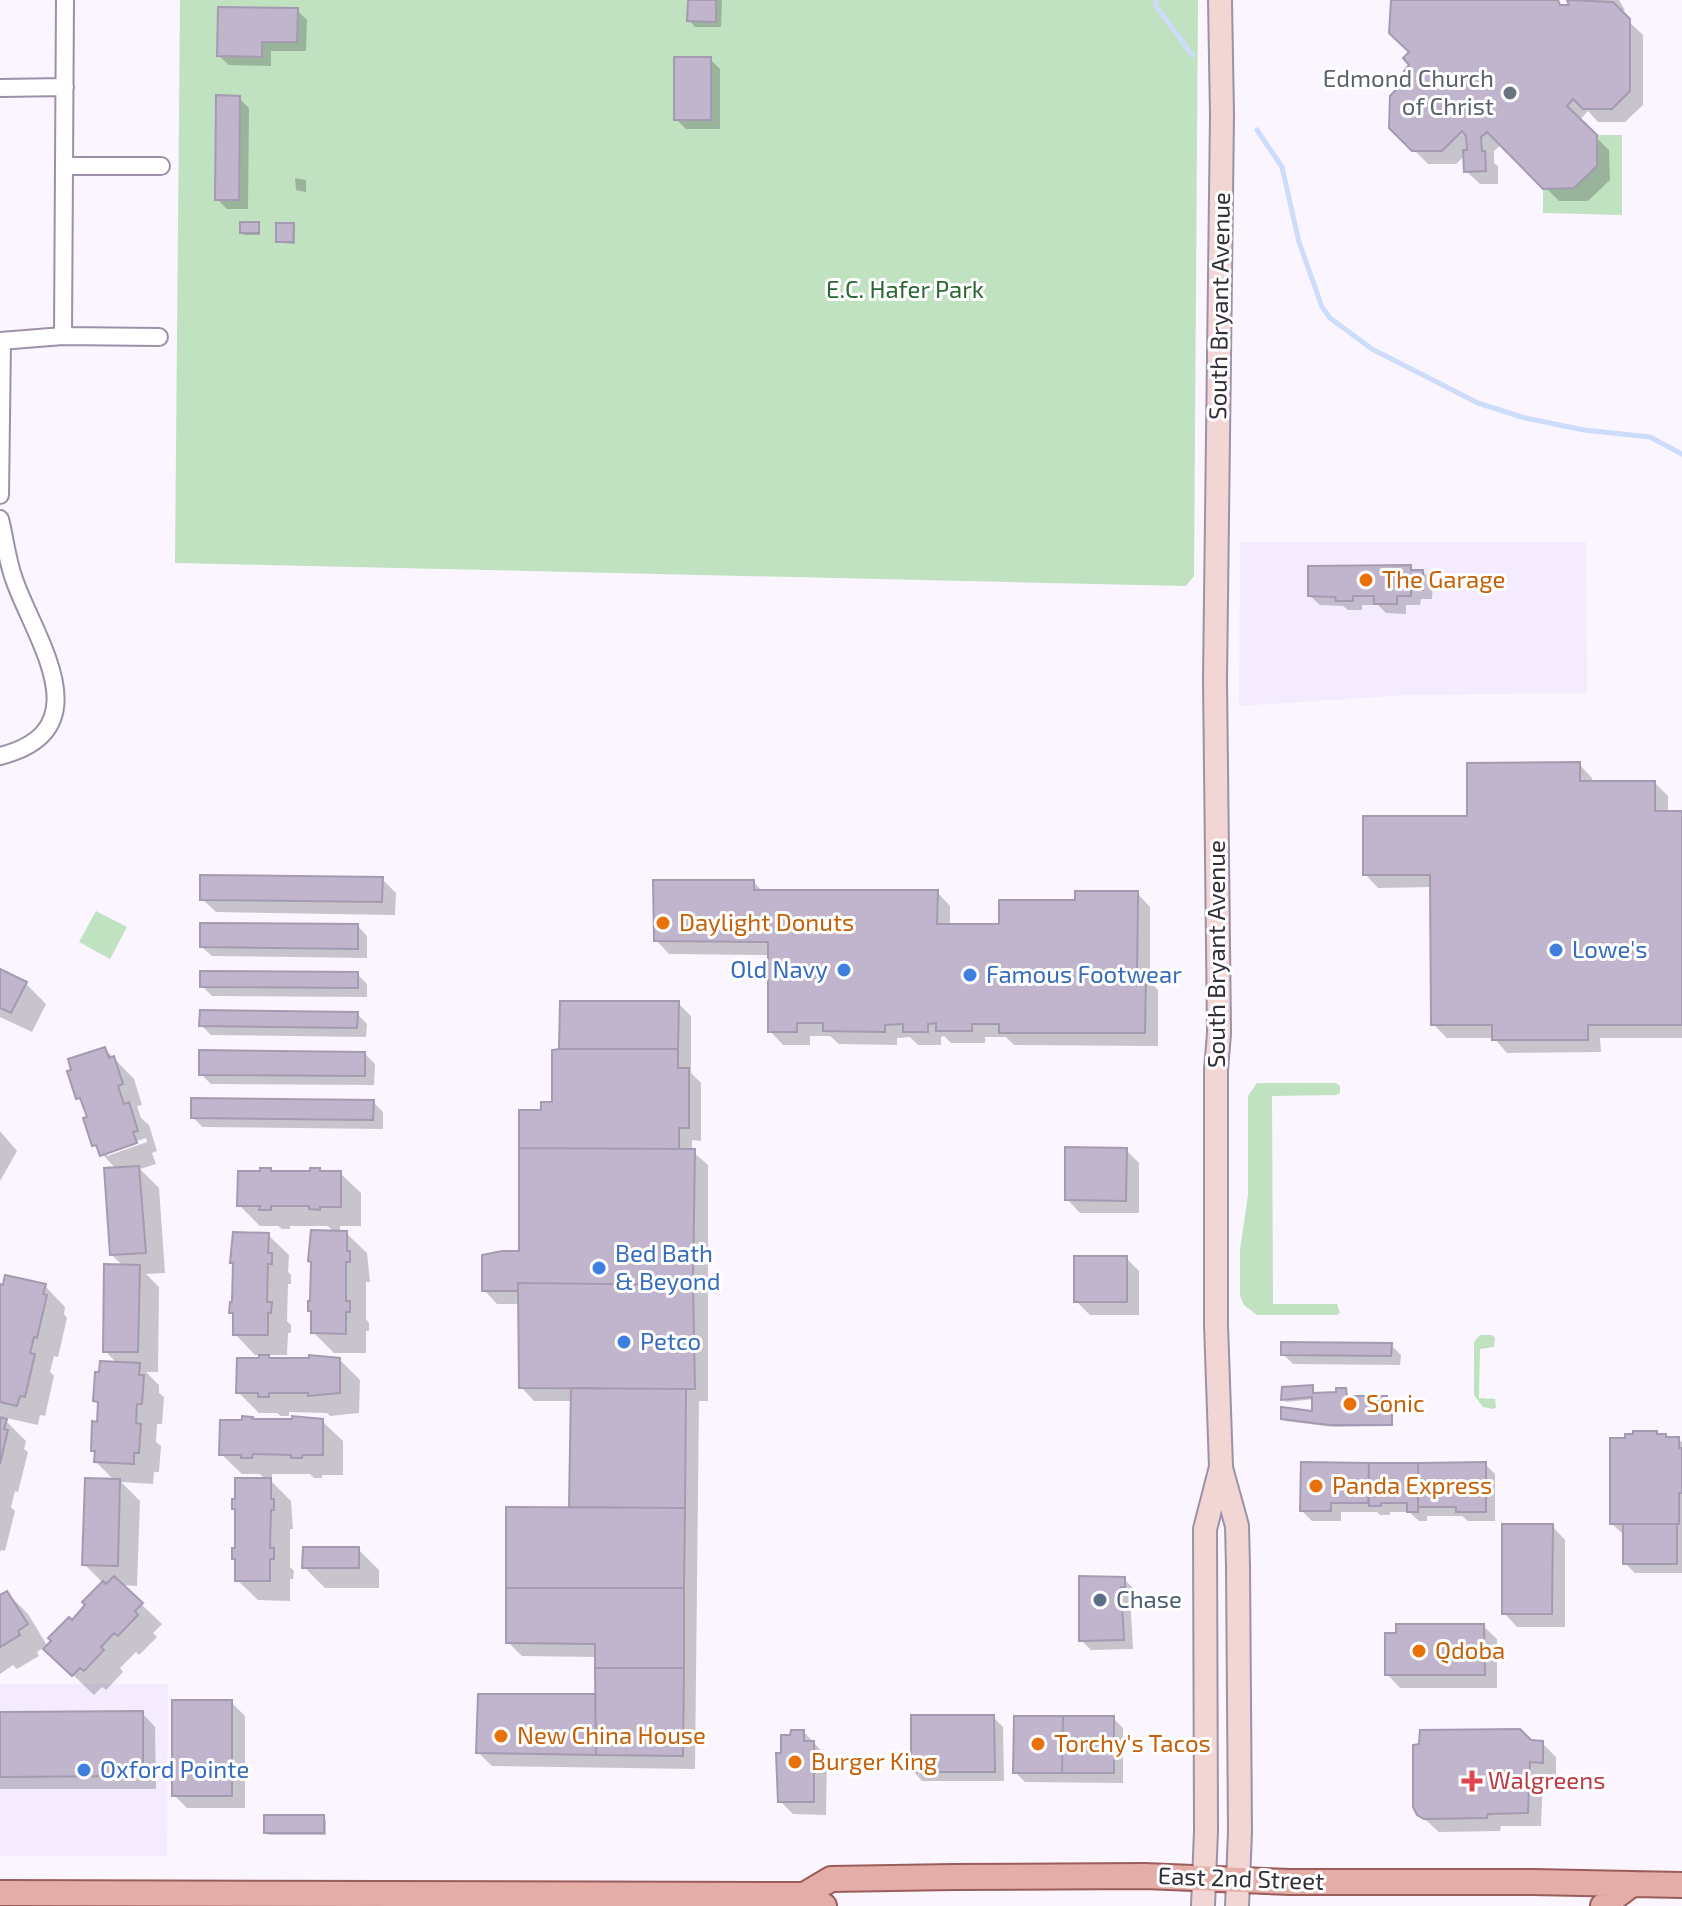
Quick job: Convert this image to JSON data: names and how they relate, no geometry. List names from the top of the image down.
{
  "streets": {
    "main road": ["South Bryant Avenue", "East 2nd Street"]
  },
  "crossings": [
    ["South Bryant Avenue", "East 2nd Street"]
  ],
  "parks": ["E.C. Hafer Park"],
  "places": {
    "other": [
      "Edmond Church of Christ",
      "The Garage",
      "Daylight Donuts",
      "Lowe's",
      "Old Navy",
      "Famous Footwear",
      "Bed Bath & Beyond",
      "Petco",
      "Sonic",
      "Panda Express",
      "Chase",
      "Qdoba",
      "New China House",
      "Torchy's Tacos",
      "Burger King",
      "Oxford Pointe"
    ],
    "health": ["Walgreens"]
  }
}
